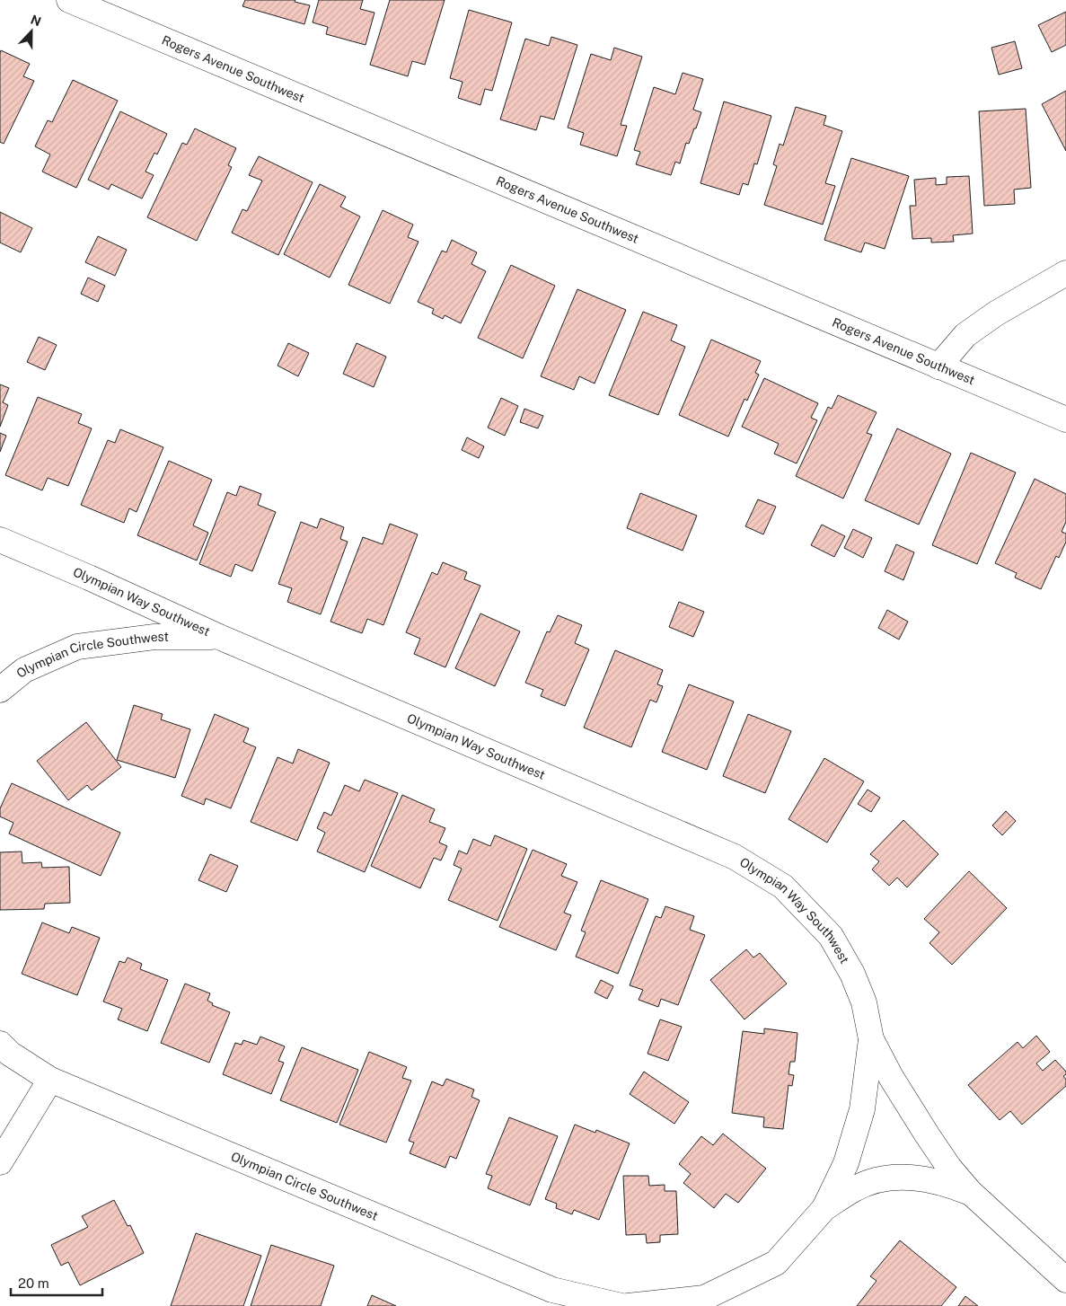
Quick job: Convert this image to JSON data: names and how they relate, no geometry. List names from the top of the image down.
{
  "streets": {
    "street": ["Rogers Avenue Southwest", "Olympian Way Southwest", "Olympian Circle Southwest"]
  },
  "crossings": [
    ["Olympian Way Southwest", "Olympian Circle Southwest"]
  ],
  "scale_bar": "20 m",
  "north": "top"
}
